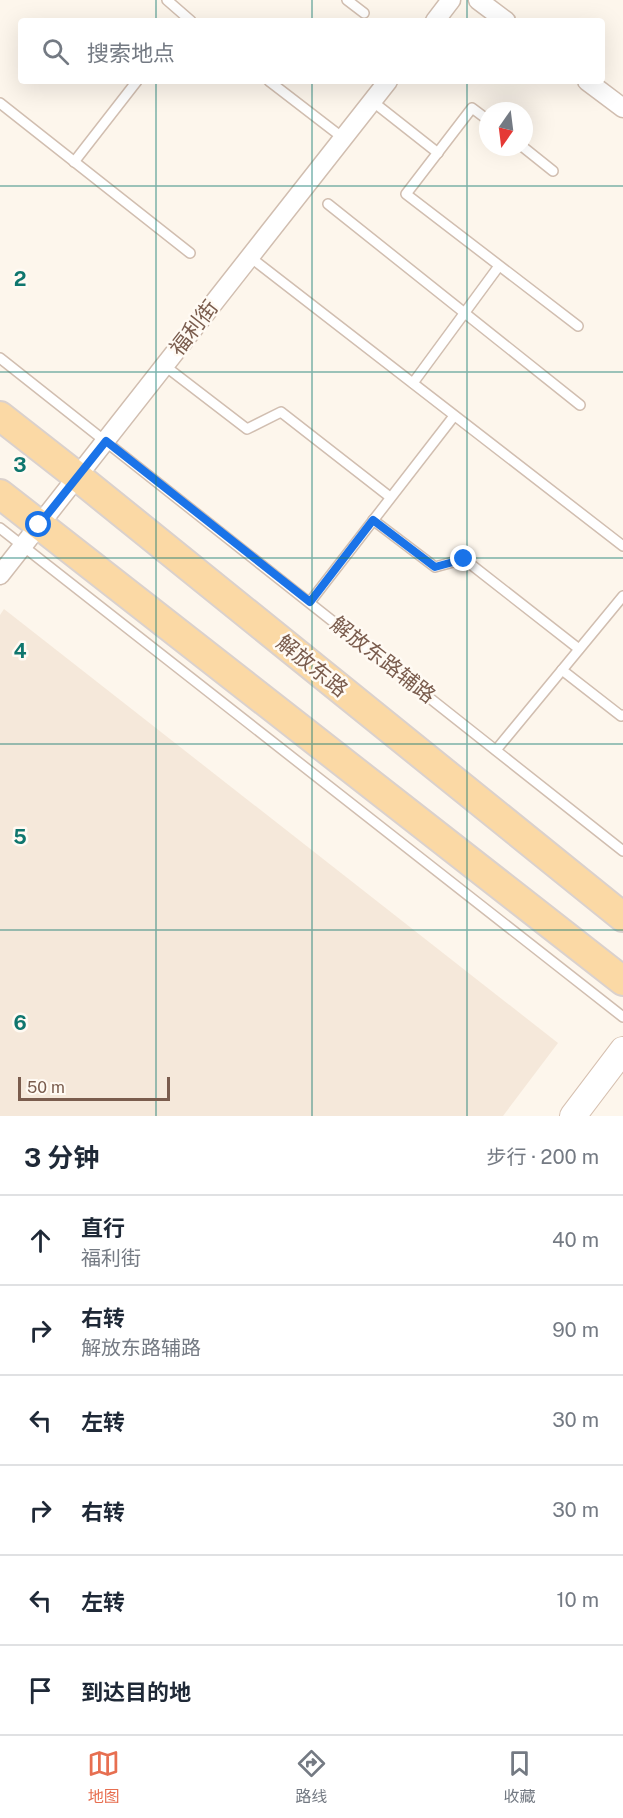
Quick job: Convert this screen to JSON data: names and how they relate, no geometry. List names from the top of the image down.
{
  "streets": {
    "main road": ["解放东路"],
    "street": ["福利街"],
    "lane": ["解放东路辅路"]
  },
  "crossings": [
    ["福利街", "解放东路辅路"],
    ["福利街", "解放东路"]
  ],
  "scale_bar": "50 m",
  "north": "bottom",
  "page": {
    "search": "搜索地点",
    "scale": "50 m",
    "heading": ["3 分钟", "步行 · 200 m"],
    "list": [
      ["直行", "福利街", "40 m"],
      ["右转", "解放东路辅路", "90 m"],
      ["左转", "30 m"],
      ["右转", "30 m"],
      ["左转", "10 m"],
      "到达目的地"
    ],
    "nav": ["地图", "路线", "收藏"]
  },
  "grid": {
    "rows": [
      "2",
      "3",
      "4",
      "5",
      "6"
    ]
  }
}
